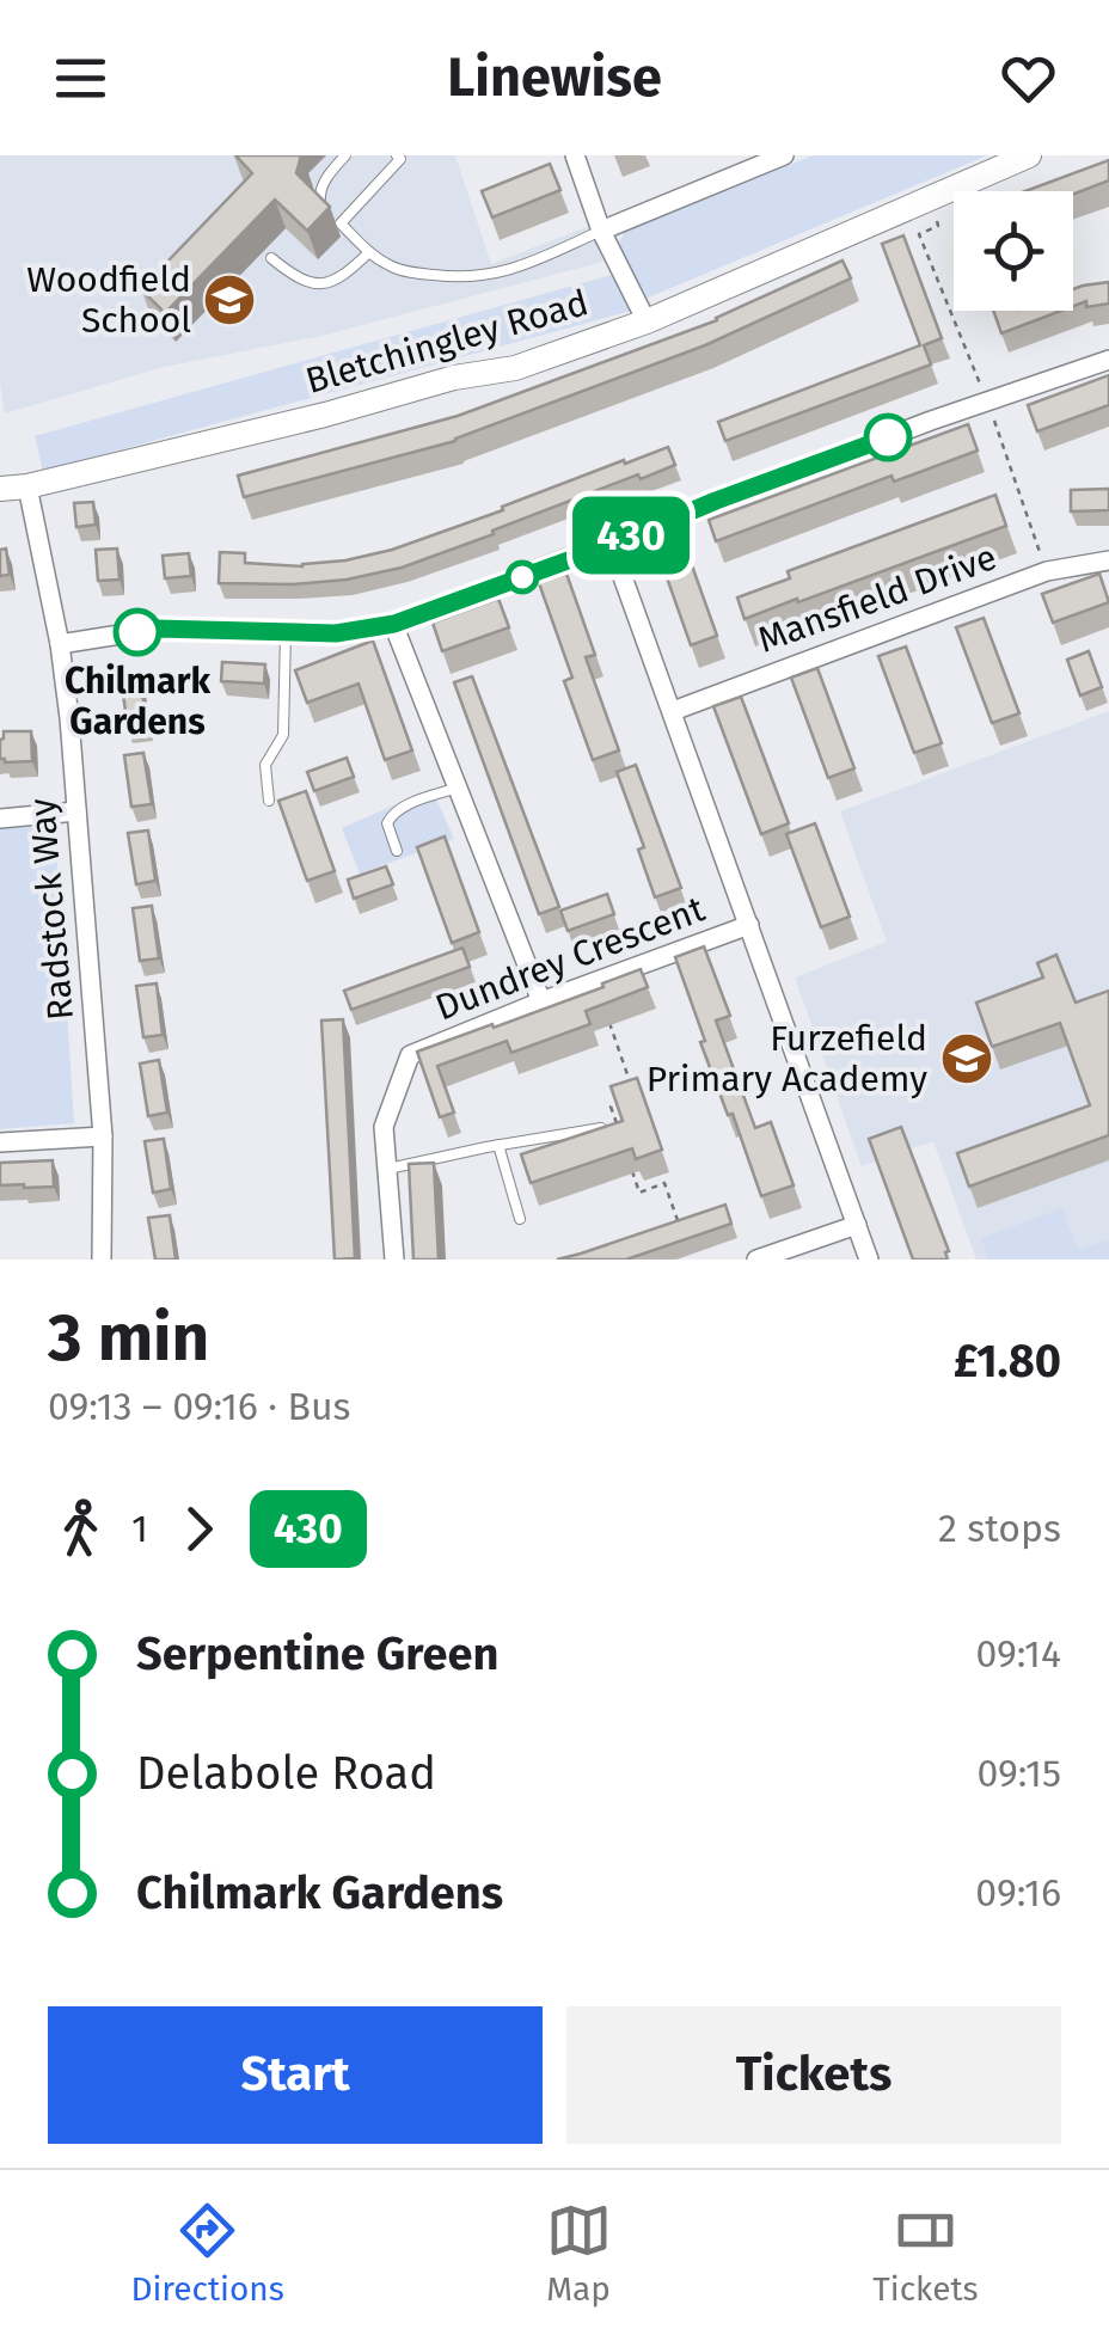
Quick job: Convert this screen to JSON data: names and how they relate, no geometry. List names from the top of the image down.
{
  "streets": {
    "street": [
      "Bletchingley Road",
      "Mansfield Drive",
      "Radstock Way",
      "Dundrey Crescent"
    ]
  },
  "crossings": [
    ["Bletchingley Road", "Radstock Way"]
  ],
  "places": {
    "school or university": ["Woodfield School", "Furzefield Primary Academy"],
    "other": ["Chilmark Gardens"]
  },
  "lines": ["bus line 430"],
  "page": {
    "header": "Linewise",
    "on_map": "430",
    "heading": ["3 min", "09:13 – 09:16 · Bus", "£1.80"],
    "legs": ["1", "430", "2 stops"],
    "list": [
      {
        "name": "Serpentine Green",
        "value": "09:14"
      },
      {
        "name": "Delabole Road",
        "value": "09:15"
      },
      {
        "name": "Chilmark Gardens",
        "value": "09:16"
      }
    ],
    "buttons": ["Start", "Tickets"],
    "tabs": ["Directions", "Map", "Tickets"]
  }
}
